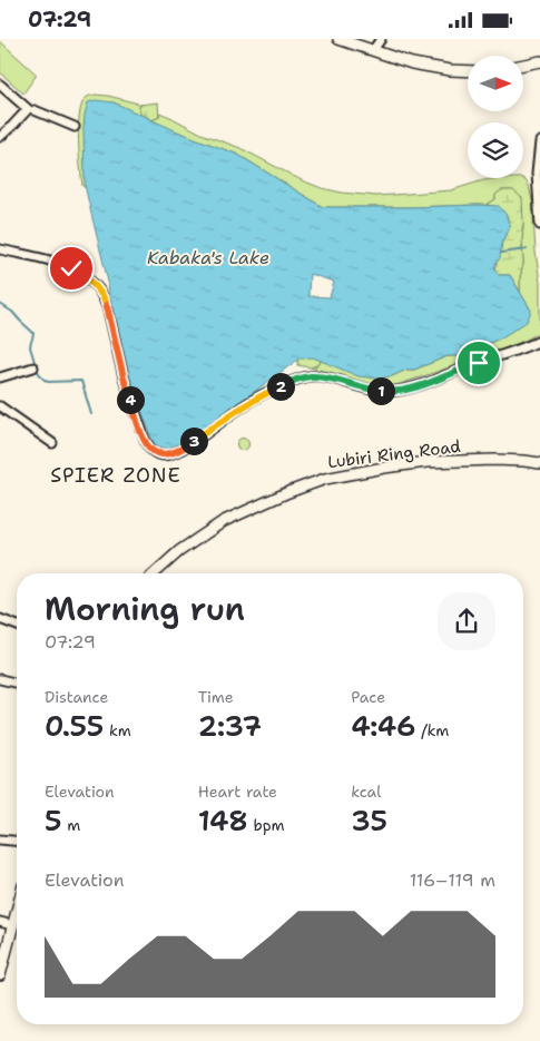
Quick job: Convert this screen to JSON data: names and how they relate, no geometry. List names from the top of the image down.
{
  "streets": {
    "main road": ["Lubiri Ring Road"]
  },
  "districts": ["SPIER ZONE"],
  "water": ["Kabaka's Lake"],
  "north": "right",
  "page": {
    "status": "07:29",
    "pins": [
      "2",
      "1",
      "4",
      "3"
    ],
    "heading": ["Morning run", "07:29"],
    "stats": [
      ["Distance", "0.55 km"],
      ["Time", "2:37"],
      ["Pace", "4:46 /km"],
      ["Elevation", "5 m"],
      ["Heart rate", "148 bpm"],
      ["kcal", "35"]
    ],
    "chart": ["Elevation", "116–119 m"]
  }
}
